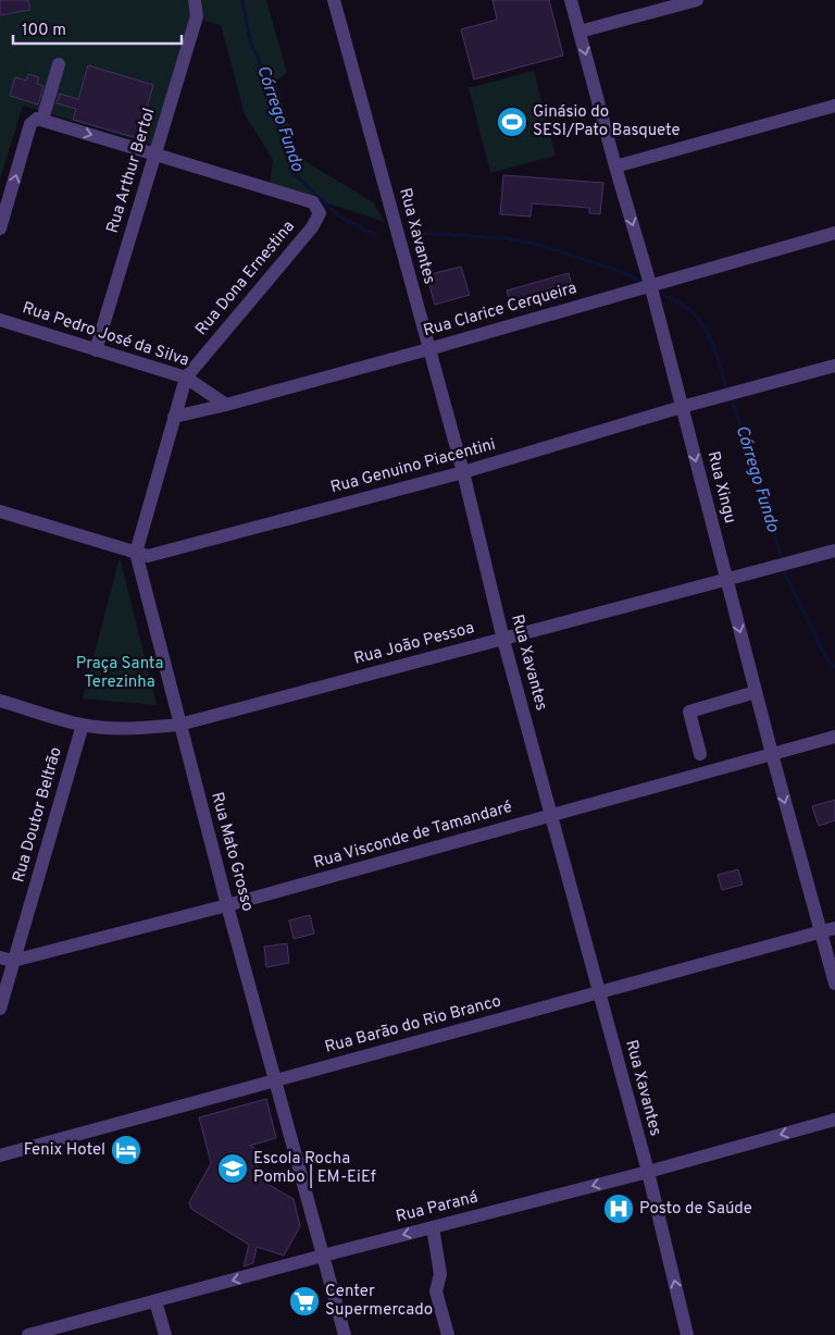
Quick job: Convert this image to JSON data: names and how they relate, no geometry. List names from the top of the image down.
{
  "streets": {
    "street": [
      "Rua Arthur Bertol",
      "Rua Xavantes",
      "Rua Dona Ernestina",
      "Rua Clarice Cerqueira",
      "Rua Pedro José da Silva",
      "Rua Genuino Piacentini",
      "Rua Xingu",
      "Rua João Pessoa",
      "Rua Doutor Beltrão",
      "Rua Visconde de Tamandaré",
      "Rua Mato Grosso",
      "Rua Barão do Rio Branco",
      "Rua Paraná"
    ]
  },
  "crossings": [
    ["Rua Arthur Bertol", "Rua Dona Ernestina"],
    ["Rua Arthur Bertol", "Rua Pedro José da Silva"],
    ["Rua Xavantes", "Rua Clarice Cerqueira"],
    ["Rua Xavantes", "Rua Genuino Piacentini"],
    ["Rua Xavantes", "Rua João Pessoa"],
    ["Rua Xavantes", "Rua Visconde de Tamandaré"],
    ["Rua Xavantes", "Rua Barão do Rio Branco"],
    ["Rua Xavantes", "Rua Paraná"],
    ["Rua Dona Ernestina", "Rua Pedro José da Silva"],
    ["Rua Dona Ernestina", "Rua Mato Grosso"],
    ["Rua Clarice Cerqueira", "Rua Pedro José da Silva"],
    ["Rua Clarice Cerqueira", "Rua Xingu"],
    ["Rua Clarice Cerqueira", "Rua Mato Grosso"],
    ["Rua Pedro José da Silva", "Rua Mato Grosso"],
    ["Rua Genuino Piacentini", "Rua Xingu"],
    ["Rua Genuino Piacentini", "Rua Mato Grosso"],
    ["Rua Xingu", "Rua João Pessoa"],
    ["Rua Xingu", "Rua Visconde de Tamandaré"],
    ["Rua Xingu", "Rua Barão do Rio Branco"],
    ["Rua João Pessoa", "Rua Doutor Beltrão"],
    ["Rua João Pessoa", "Rua Mato Grosso"],
    ["Rua Doutor Beltrão", "Rua Visconde de Tamandaré"],
    ["Rua Visconde de Tamandaré", "Rua Mato Grosso"],
    ["Rua Mato Grosso", "Rua Barão do Rio Branco"],
    ["Rua Mato Grosso", "Rua Paraná"]
  ],
  "one_way": ["Rua Xingu", "Rua Paraná"],
  "water": ["Córrego Fundo"],
  "parks": ["Praça Santa Terezinha"],
  "places": {
    "sports": ["Ginásio do SESI/Pato Basquete"],
    "hotel": ["Fenix Hotel"],
    "school or university": ["Escola Rocha Pombo | EM-EiEf"],
    "hospital": ["Posto de Saúde"],
    "supermarket": ["Center Supermercado"]
  },
  "scale_bar": "100 m"
}
